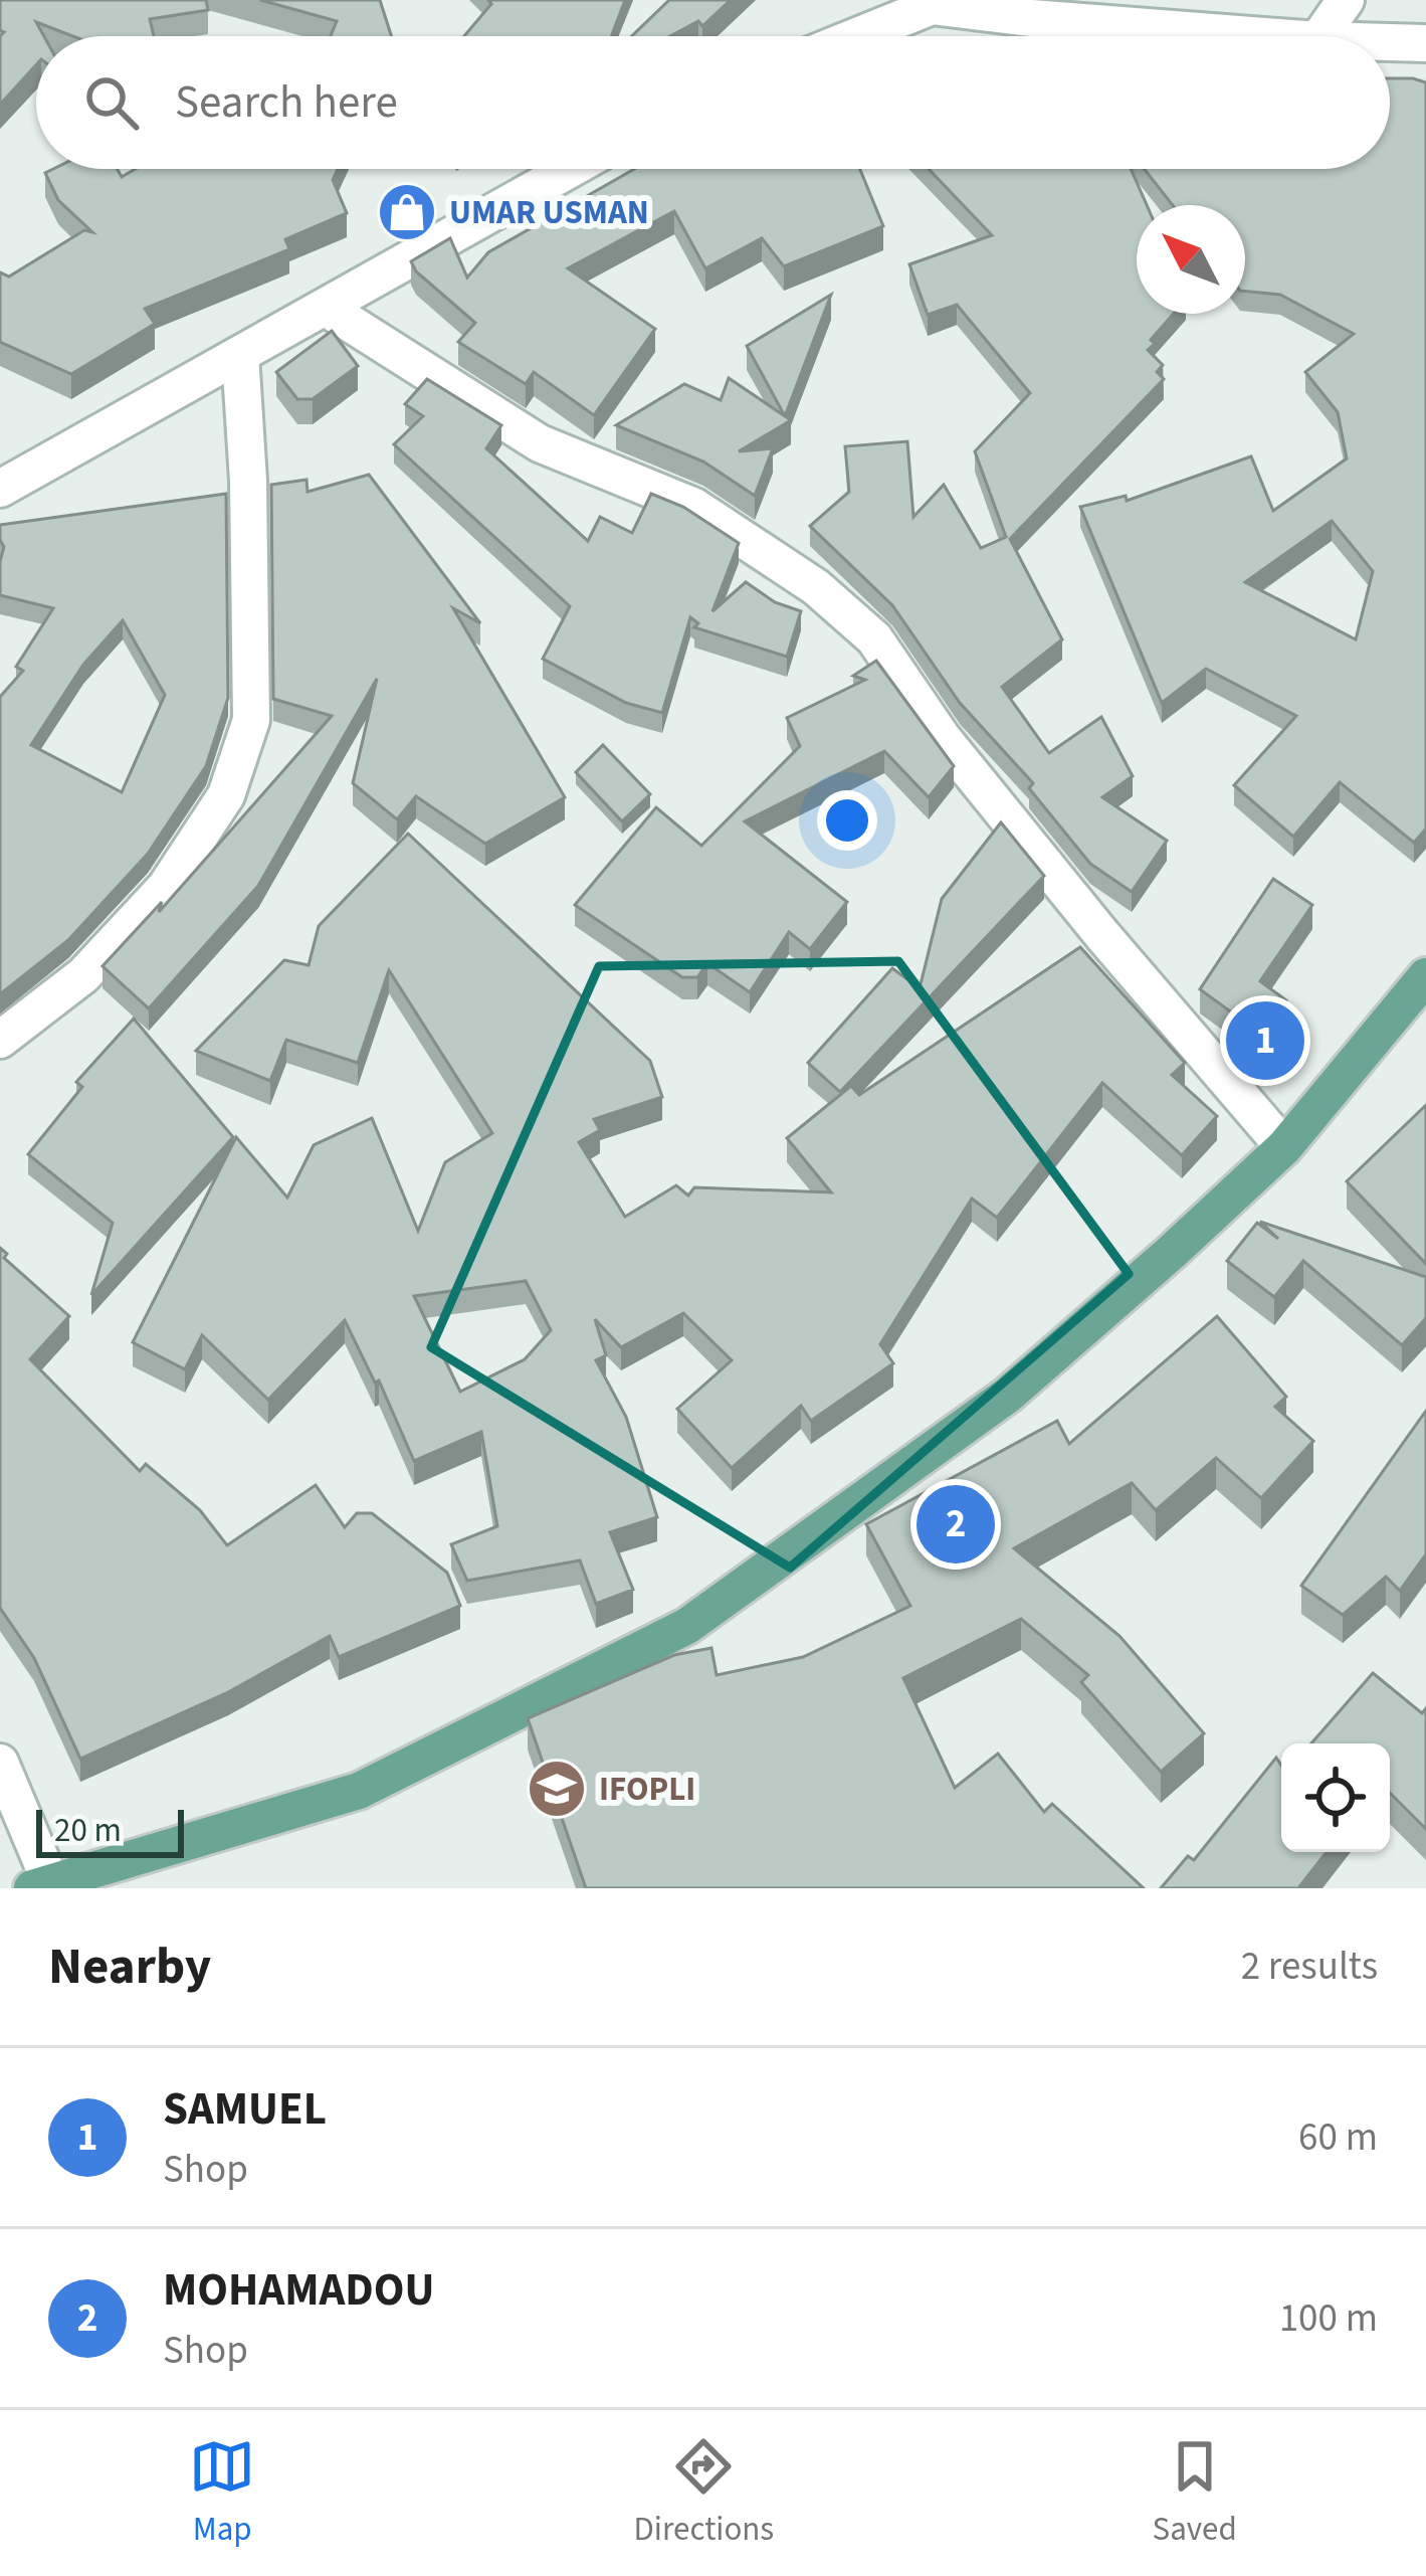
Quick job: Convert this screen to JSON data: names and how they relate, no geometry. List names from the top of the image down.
{
  "places": {
    "shop": ["UMAR USMAN"],
    "school or university": ["IFOPLI"]
  },
  "scale_bar": "20 m",
  "north": "top left",
  "page": {
    "search": "Search here",
    "pins": ["1", "2"],
    "scale": "20 m",
    "heading": ["Nearby", "2 results"],
    "list": [
      {
        "mark": "1",
        "name": "SAMUEL",
        "note": "Shop",
        "value": "60 m"
      },
      {
        "mark": "2",
        "name": "MOHAMADOU",
        "note": "Shop",
        "value": "100 m"
      }
    ],
    "nav": ["Map", "Directions", "Saved"]
  }
}
